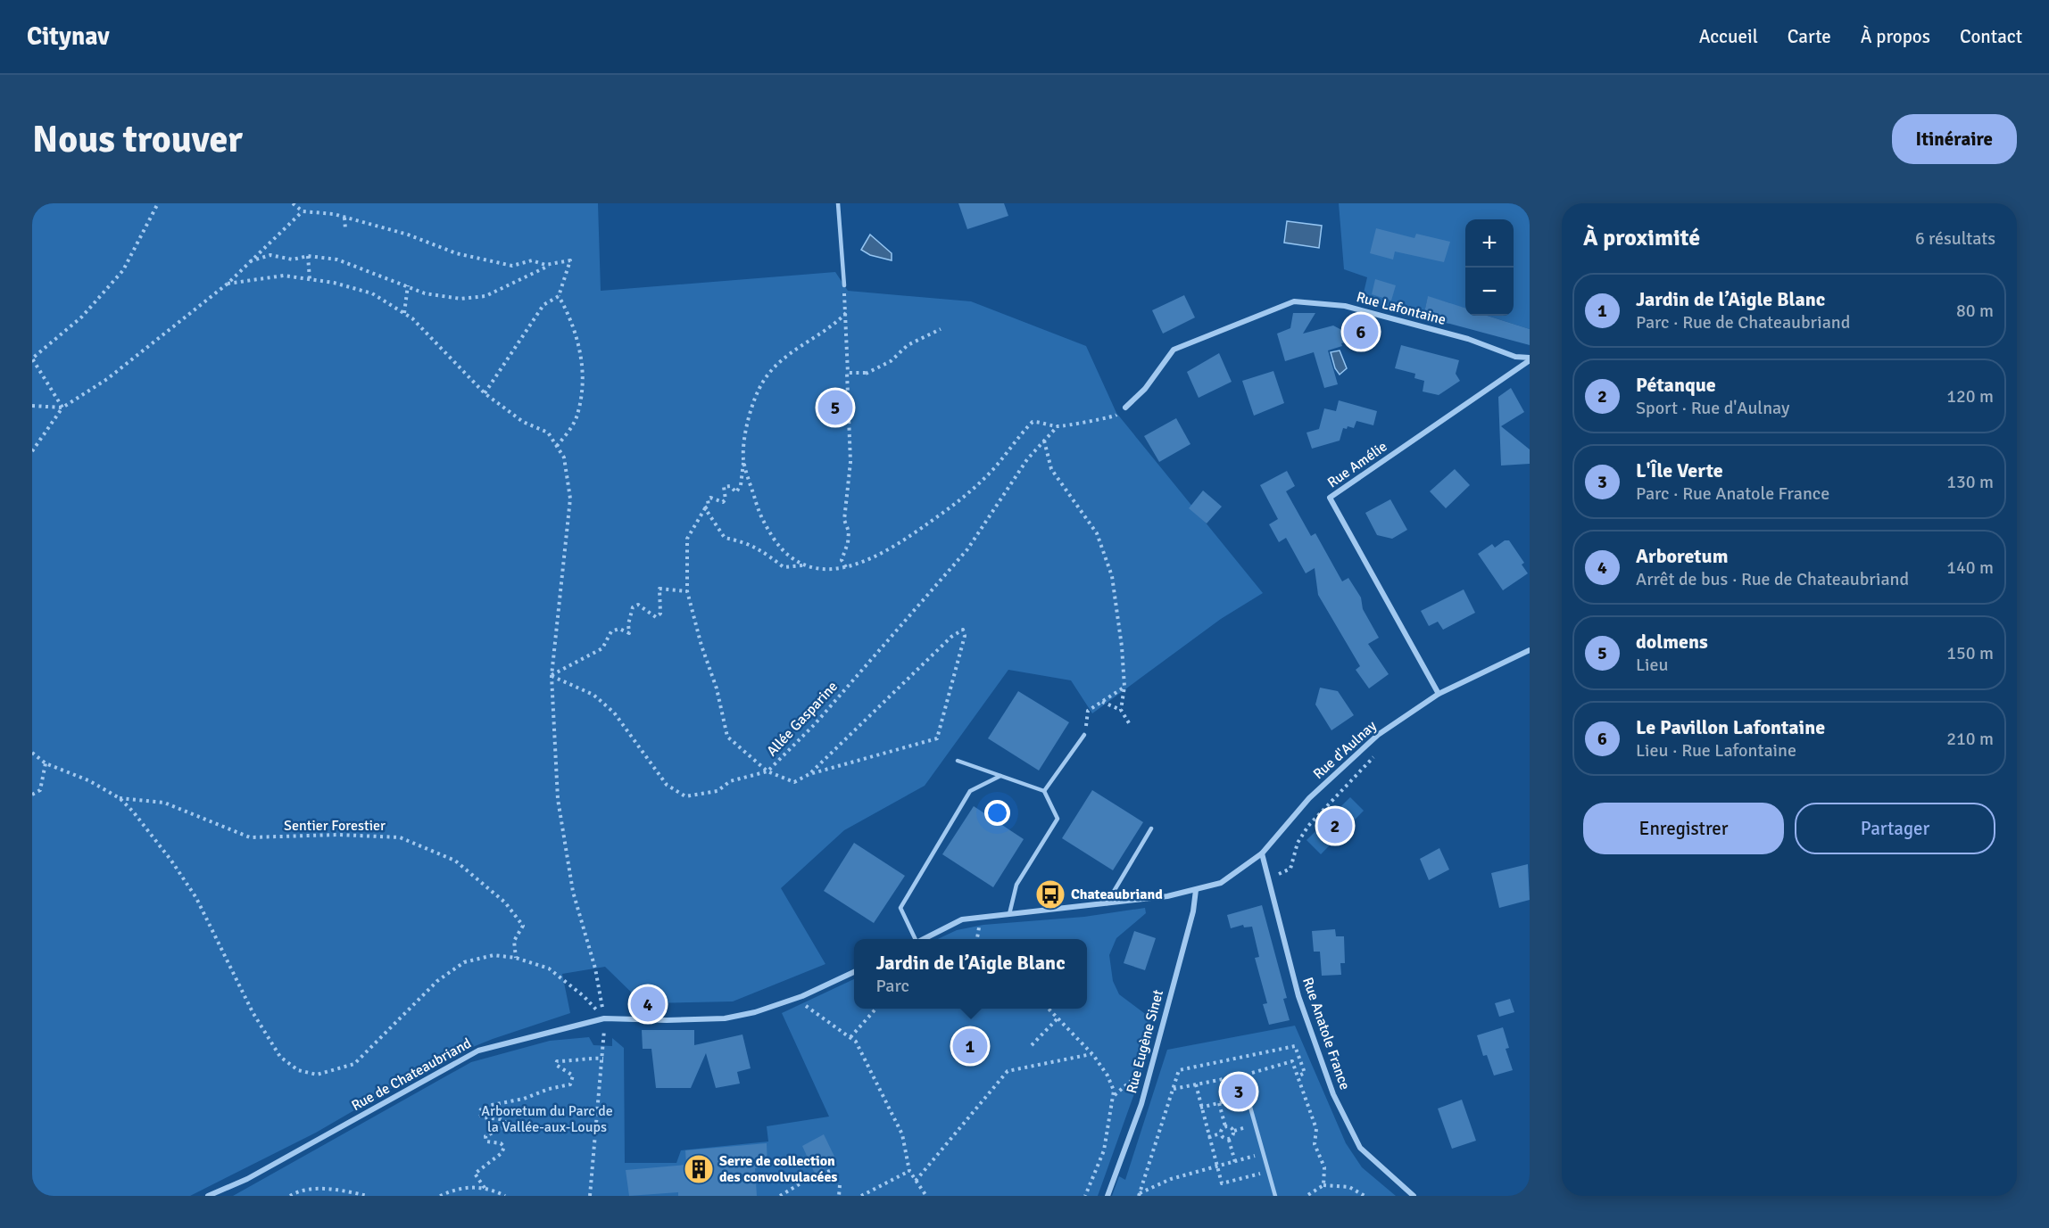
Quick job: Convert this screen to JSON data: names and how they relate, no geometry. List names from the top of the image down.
{
  "streets": {
    "street": [
      "Rue Lafontaine",
      "Rue Amélie",
      "Rue d'Aulnay",
      "Rue Anatole France",
      "Rue Eugène Sinet",
      "Rue de Chateaubriand"
    ],
    "path": ["Allée Gasparine", "Sentier Forestier"]
  },
  "crossings": [
    ["Rue Lafontaine", "Rue Amélie"],
    ["Rue Amélie", "Rue d'Aulnay"],
    ["Rue d'Aulnay", "Rue Anatole France"],
    ["Rue d'Aulnay", "Rue Eugène Sinet"]
  ],
  "parks": ["Arboretum du Parc de la Vallée-aux-Loups"],
  "places": {
    "bus stop": ["Chateaubriand"],
    "building": ["Serre de collection des convolvulacées"]
  },
  "page": {
    "header": "Citynav",
    "nav": [
      "Accueil",
      "Carte",
      "À propos",
      "Contact"
    ],
    "buttons": [
      "Itinéraire",
      ["Enregistrer", "Partager"]
    ],
    "title": "Nous trouver",
    "heading": ["À proximité", "6 résultats"],
    "map_buttons": ["+", "−"],
    "list": [
      {
        "mark": "1",
        "name": "Jardin de l’Aigle Blanc",
        "note": "Parc · Rue de Chateaubriand",
        "value": "80 m"
      },
      {
        "mark": "2",
        "name": "Pétanque",
        "note": "Sport · Rue d'Aulnay",
        "value": "120 m"
      },
      {
        "mark": "3",
        "name": "L'Île Verte",
        "note": "Parc · Rue Anatole France",
        "value": "130 m"
      },
      {
        "mark": "4",
        "name": "Arboretum",
        "note": "Arrêt de bus · Rue de Chateaubriand",
        "value": "140 m"
      },
      {
        "mark": "5",
        "name": "dolmens",
        "note": "Lieu",
        "value": "150 m"
      },
      {
        "mark": "6",
        "name": "Le Pavillon Lafontaine",
        "note": "Lieu · Rue Lafontaine",
        "value": "210 m"
      }
    ],
    "pins": [
      "6",
      "5",
      "2",
      "4",
      "1",
      "3"
    ],
    "popup": ["Jardin de l’Aigle Blanc", "Parc"]
  }
}
